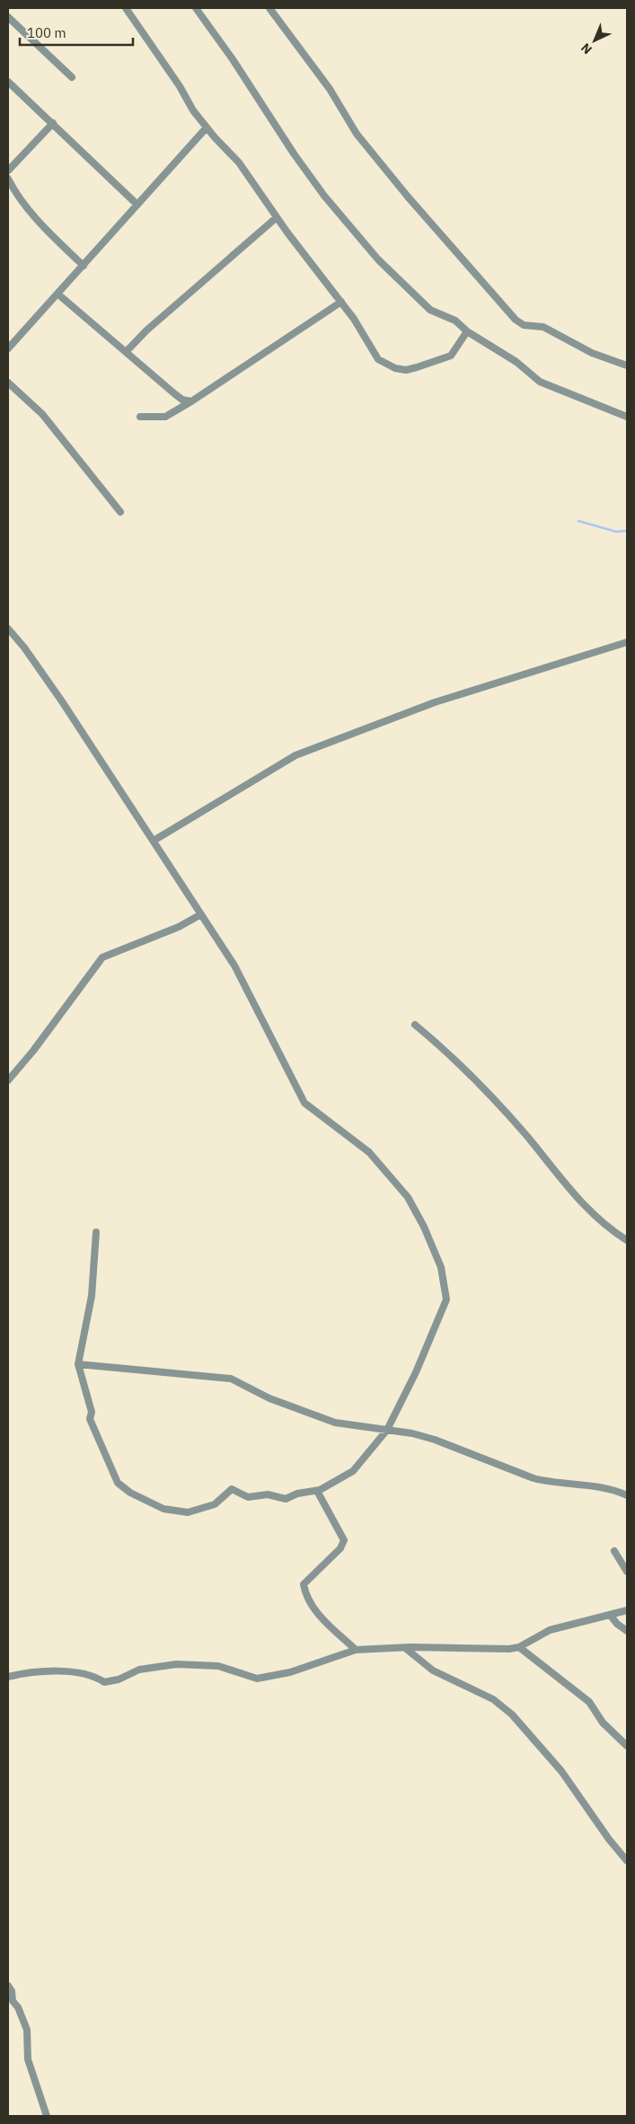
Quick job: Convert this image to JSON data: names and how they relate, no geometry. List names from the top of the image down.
{
  "scale_bar": "100 m",
  "north": "bottom left"
}
